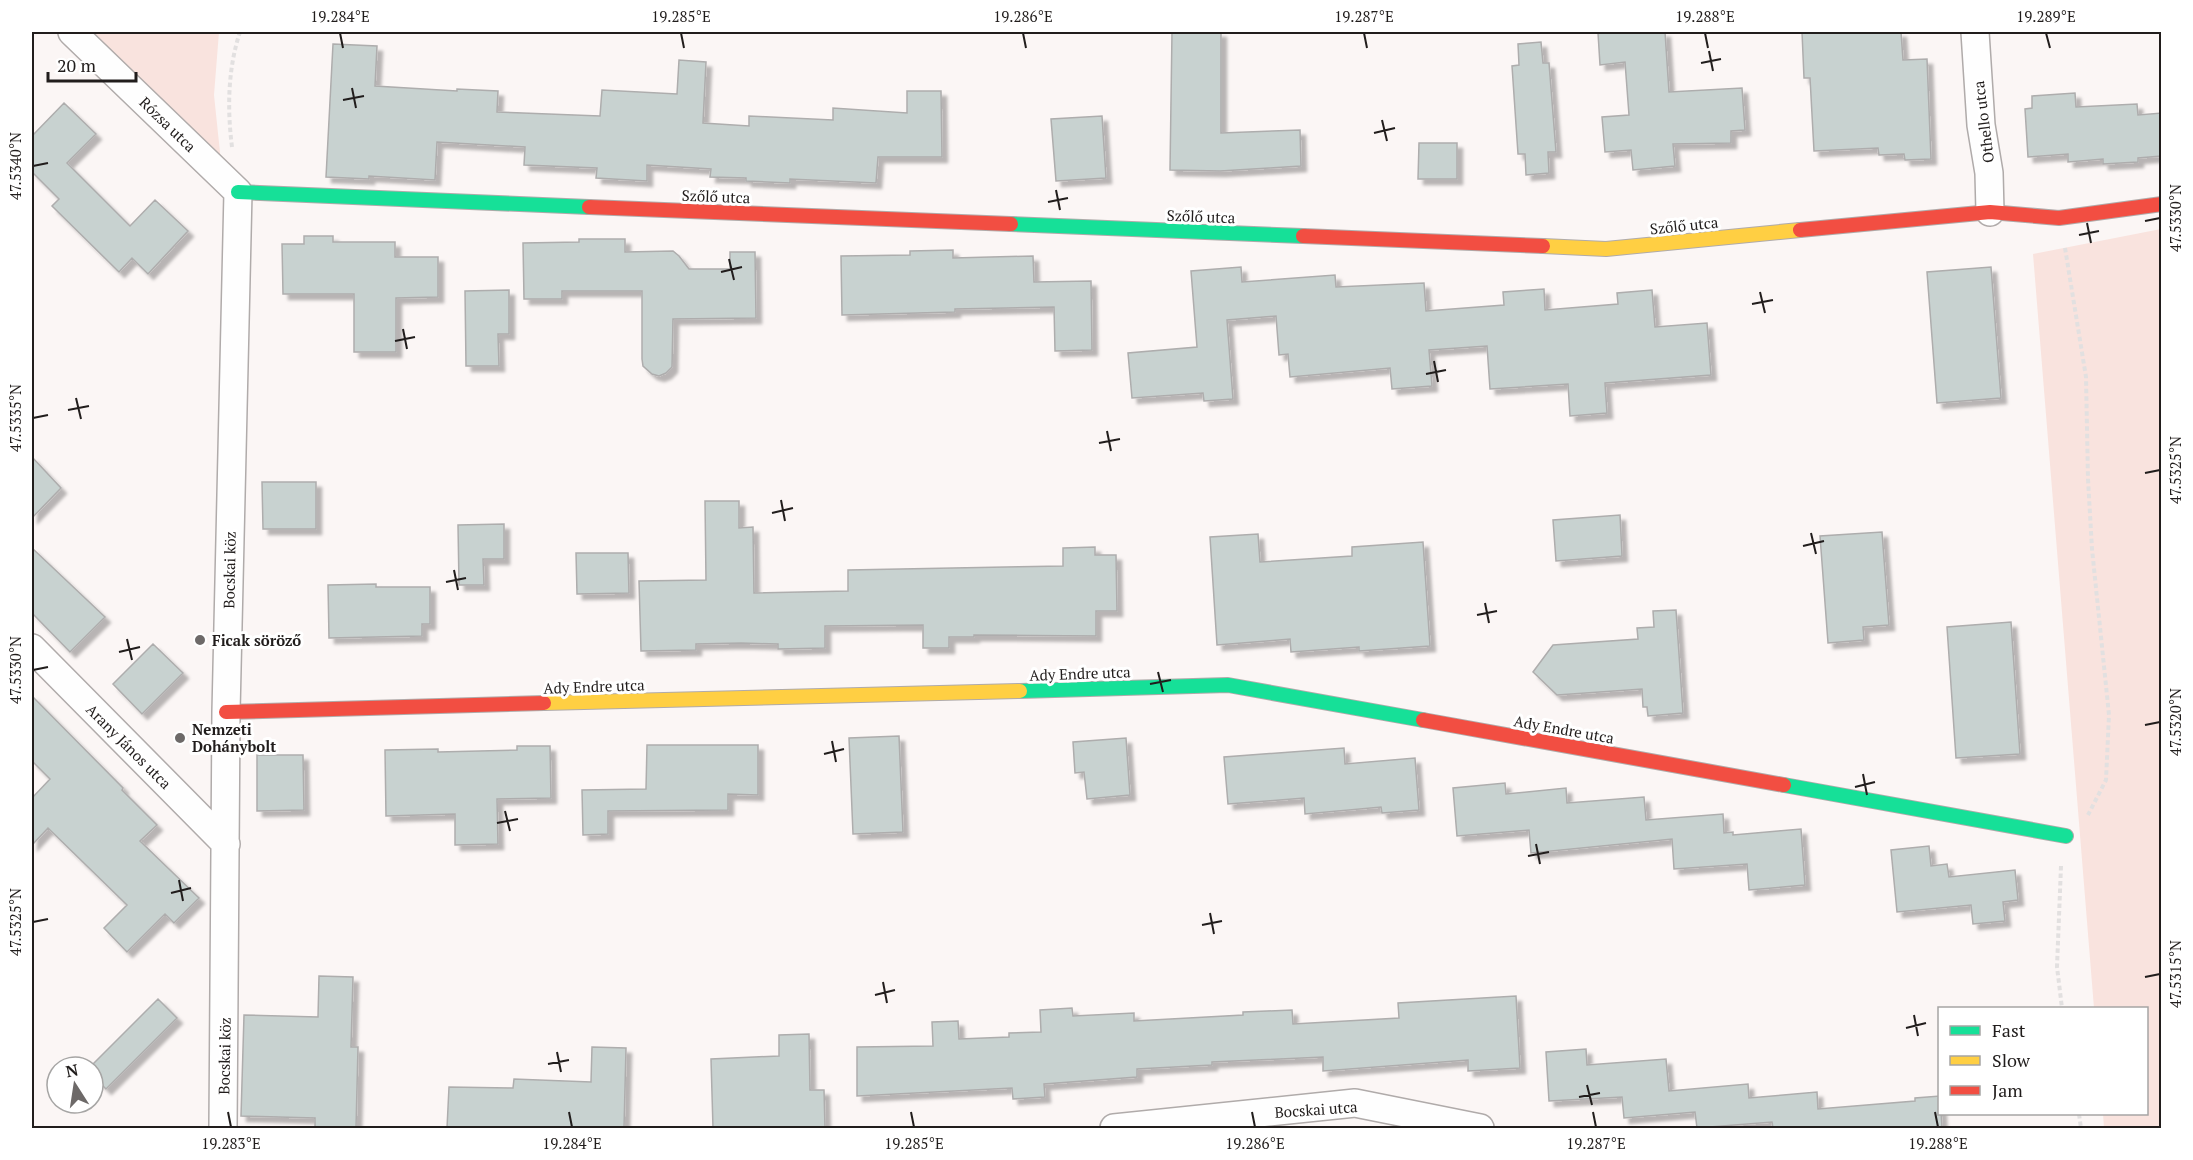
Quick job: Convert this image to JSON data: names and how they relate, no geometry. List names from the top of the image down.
{
  "streets": {
    "street": [
      "Othello utca",
      "Rózsa utca",
      "Szőlő utca",
      "Bocskai köz",
      "Ady Endre utca",
      "Arany János utca",
      "Bocskai utca"
    ]
  },
  "crossings": [
    ["Othello utca", "Szőlő utca"],
    ["Rózsa utca", "Szőlő utca"],
    ["Rózsa utca", "Bocskai köz"],
    ["Szőlő utca", "Bocskai köz"],
    ["Bocskai köz", "Ady Endre utca"],
    ["Bocskai köz", "Arany János utca"]
  ],
  "places": ["Ficak söröző", "Nemzeti Dohánybolt"],
  "legend": ["Fast", "Slow", "Jam"],
  "scale_bar": "20 m",
  "north": "top",
  "coordinates": [
    "19.284°E",
    "19.285°E",
    "19.286°E",
    "19.287°E",
    "19.288°E",
    "19.289°E",
    "47.5340°N",
    "47.5330°N",
    "47.5335°N",
    "47.5325°N",
    "47.5320°N",
    "47.5315°N",
    "19.283°E"
  ]
}
